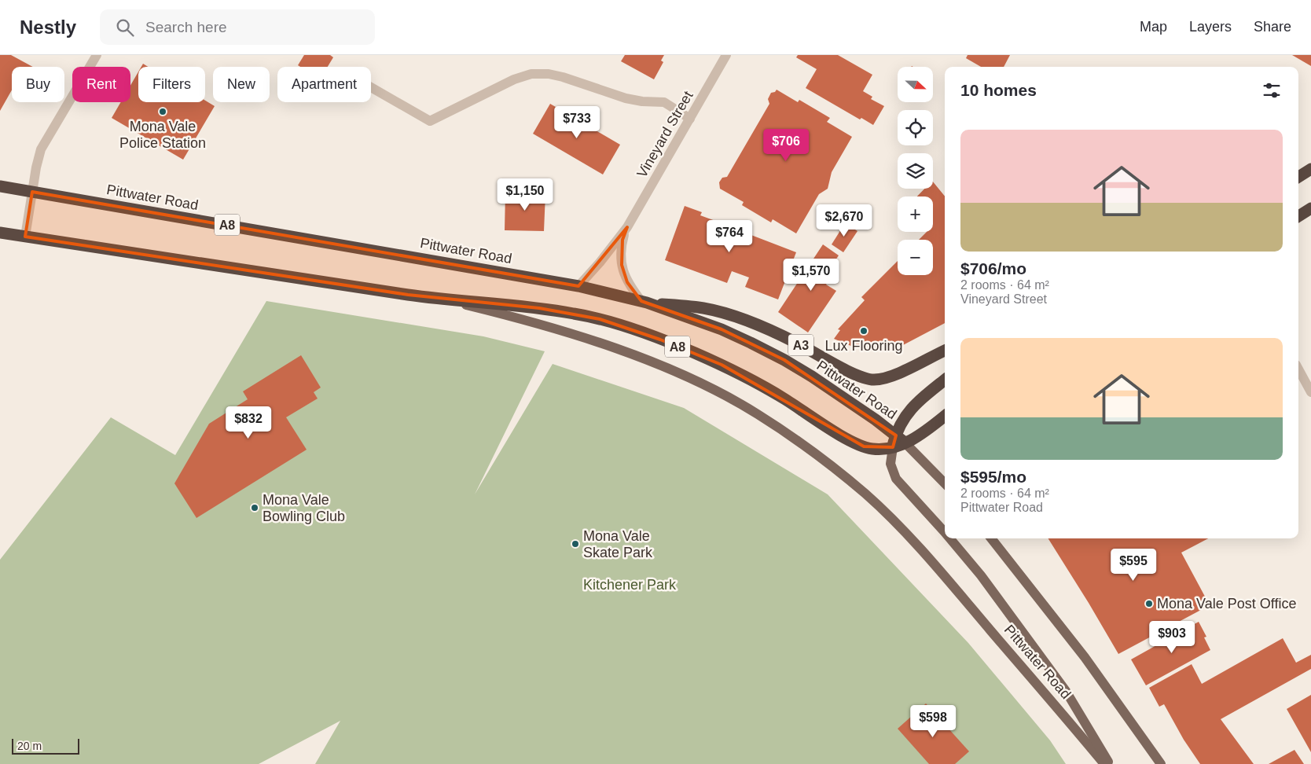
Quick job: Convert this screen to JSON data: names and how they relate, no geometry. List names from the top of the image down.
{
  "streets": {
    "highway": ["Pittwater Road", "A8", "A3"],
    "street": ["Vineyard Street"]
  },
  "crossings": [
    ["Vineyard Street", "Pittwater Road"],
    ["Vineyard Street", "A3"],
    ["Pittwater Road", "A3"]
  ],
  "parks": ["Kitchener Park"],
  "places": [
    "Mona Vale Police Station",
    "Lux Flooring",
    "Mona Vale Bowling Club",
    "Mona Vale Skate Park",
    "Mona Vale Post Office"
  ],
  "scale_bar": "20 m",
  "north": "right",
  "page": {
    "header": "Nestly",
    "search": "Search here",
    "nav": ["Map", "Layers", "Share"],
    "map_buttons": ["+", "−"],
    "chip": [
      "Buy",
      "Rent",
      "Filters",
      "New",
      "Apartment"
    ],
    "heading": "10 homes",
    "price": [
      "$733",
      "$706",
      "$1,150",
      "$2,670",
      "$764",
      "$1,570",
      "$832",
      "$595",
      "$903",
      "$598"
    ],
    "list": [
      {
        "name": "$706/mo",
        "note": "2 rooms · 64 m² · Vineyard Street"
      },
      {
        "name": "$595/mo",
        "note": "2 rooms · 64 m² · Pittwater Road"
      }
    ],
    "scale": "20 m"
  }
}
